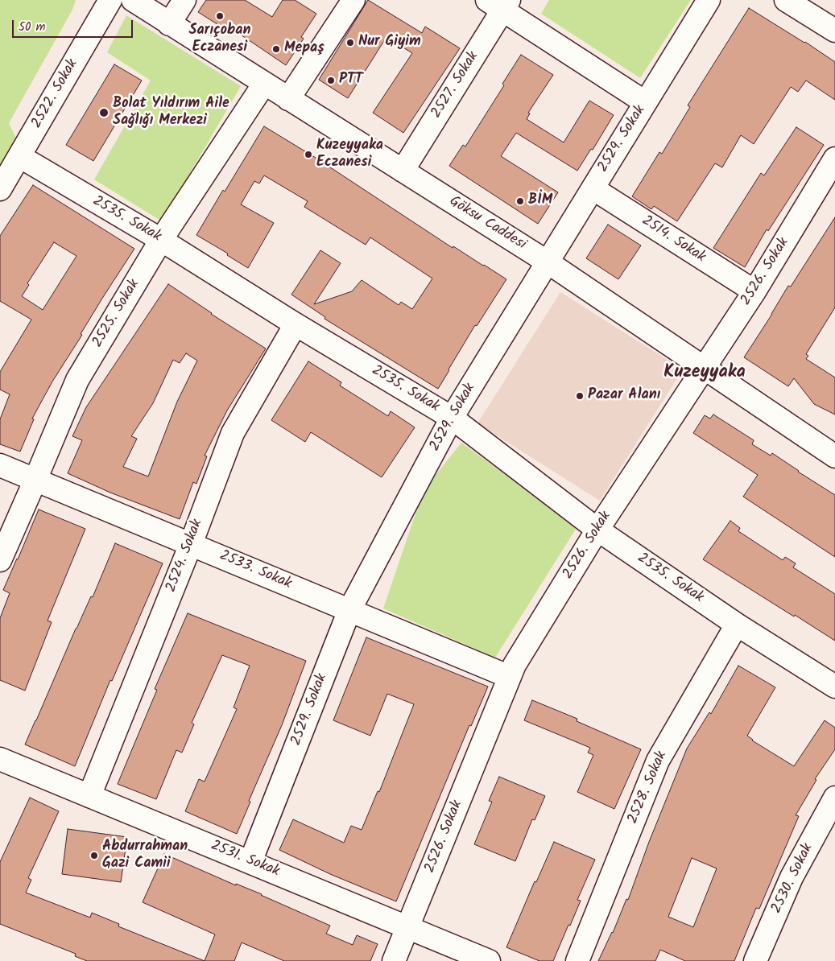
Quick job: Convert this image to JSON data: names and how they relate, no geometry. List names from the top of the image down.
{
  "streets": {
    "street": [
      "2527. Sokak",
      "2522. Sokak",
      "2529. Sokak",
      "2535. Sokak",
      "Göksu Caddesi",
      "2514. Sokak",
      "2526. Sokak",
      "2525. Sokak",
      "2524. Sokak",
      "2533. Sokak",
      "2528. Sokak",
      "2531. Sokak",
      "2530. Sokak"
    ]
  },
  "crossings": [
    ["2527. Sokak", "Göksu Caddesi"],
    ["2522. Sokak", "2535. Sokak"],
    ["2529. Sokak", "2535. Sokak"],
    ["2529. Sokak", "Göksu Caddesi"],
    ["2529. Sokak", "2514. Sokak"],
    ["2529. Sokak", "2533. Sokak"],
    ["2529. Sokak", "2531. Sokak"],
    ["2535. Sokak", "2526. Sokak"],
    ["2535. Sokak", "2525. Sokak"],
    ["2535. Sokak", "2524. Sokak"],
    ["2535. Sokak", "2528. Sokak"],
    ["Göksu Caddesi", "2526. Sokak"],
    ["Göksu Caddesi", "2525. Sokak"],
    ["2514. Sokak", "2526. Sokak"],
    ["2526. Sokak", "2533. Sokak"],
    ["2526. Sokak", "2531. Sokak"],
    ["2525. Sokak", "2533. Sokak"],
    ["2524. Sokak", "2533. Sokak"],
    ["2524. Sokak", "2531. Sokak"]
  ],
  "districts": ["Kuzeyyaka"],
  "places": [
    "Sarıçoban Eczanesi",
    "Nur Giyim",
    "Mepaş",
    "PTT",
    "Bolat Yıldırım Aile Sağlığı Merkezi",
    "Kuzeyyaka Eczanesi",
    "BİM",
    "Pazar Alanı",
    "Abdurrahman Gazi Camii"
  ],
  "scale_bar": "50 m"
}
